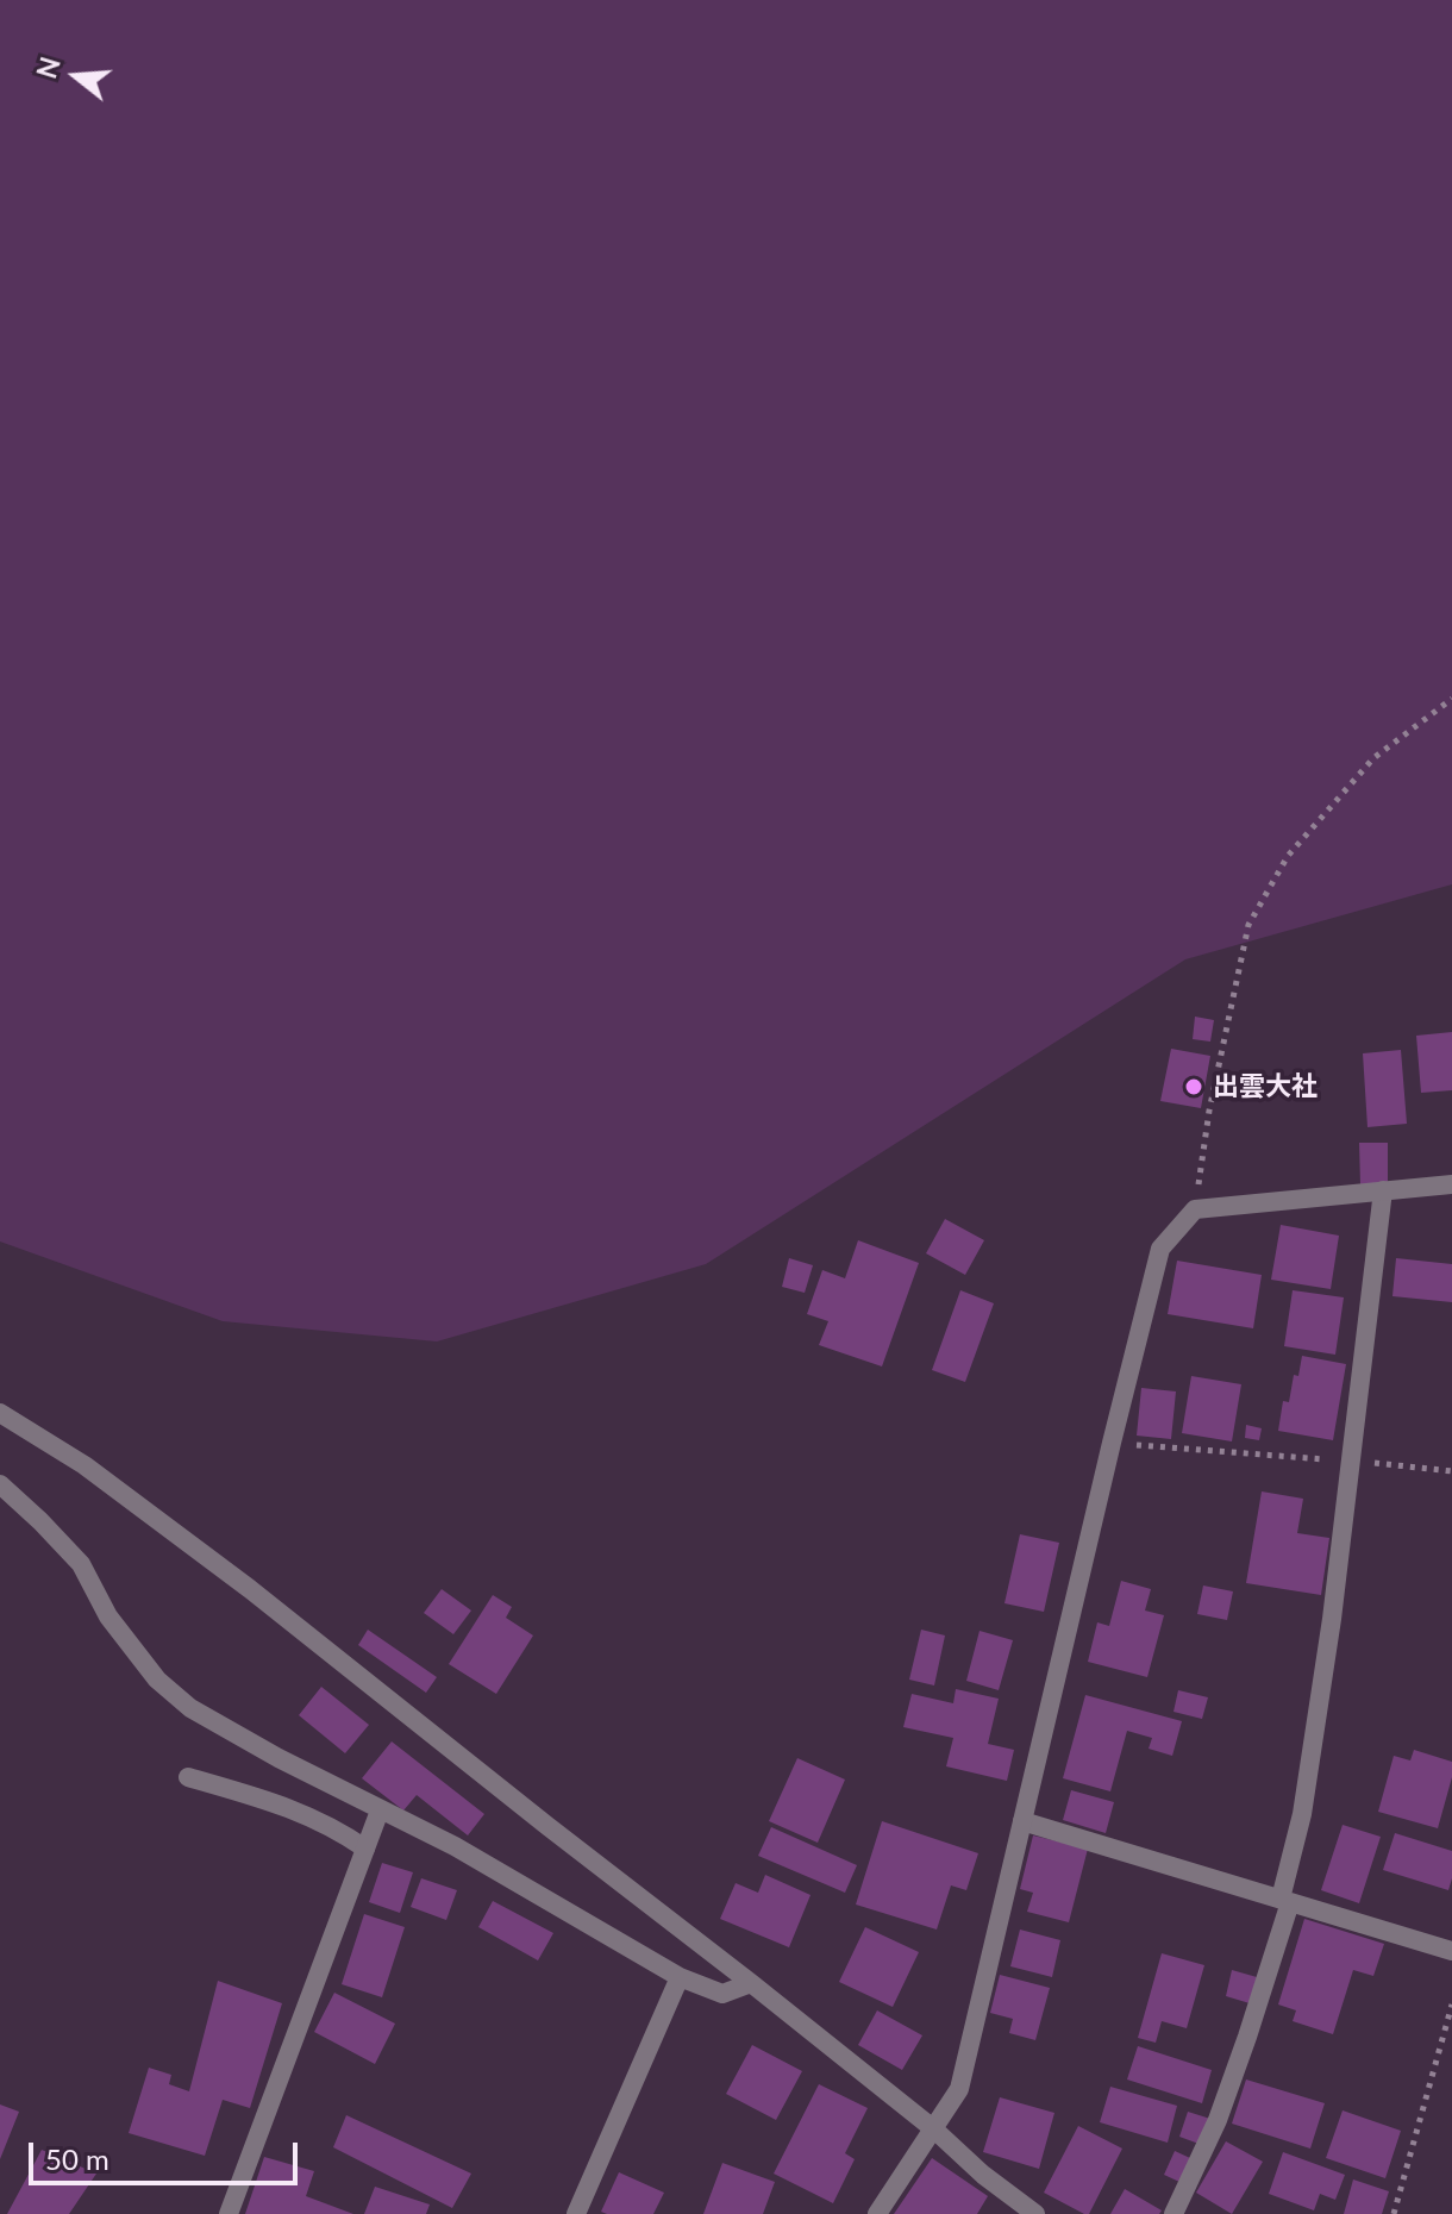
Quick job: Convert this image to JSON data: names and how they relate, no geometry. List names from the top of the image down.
{
  "places": ["出雲大社"],
  "scale_bar": "50 m",
  "north": "left"
}
